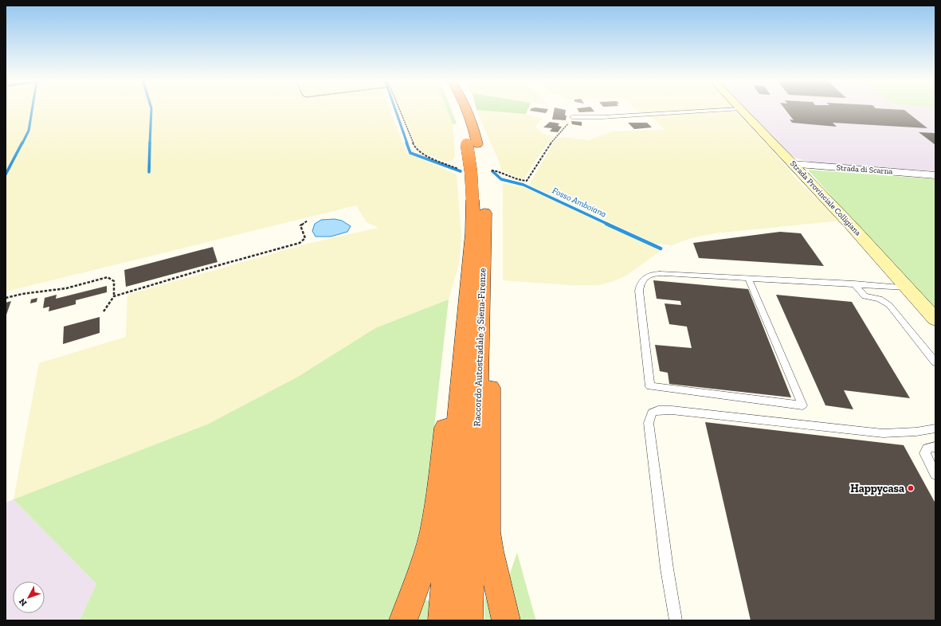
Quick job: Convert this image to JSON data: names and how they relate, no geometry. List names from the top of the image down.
{
  "streets": {
    "highway": ["Raccordo Autostradale 3 Siena-Firenze"],
    "main road": ["Strada Provinciale Colligiana"],
    "street": ["Strada di Scarna"]
  },
  "crossings": [
    ["Strada di Scarna", "Strada Provinciale Colligiana"]
  ],
  "water": ["Fosso Amboiana"],
  "places": ["Happycasa"],
  "north": "bottom left"
}
